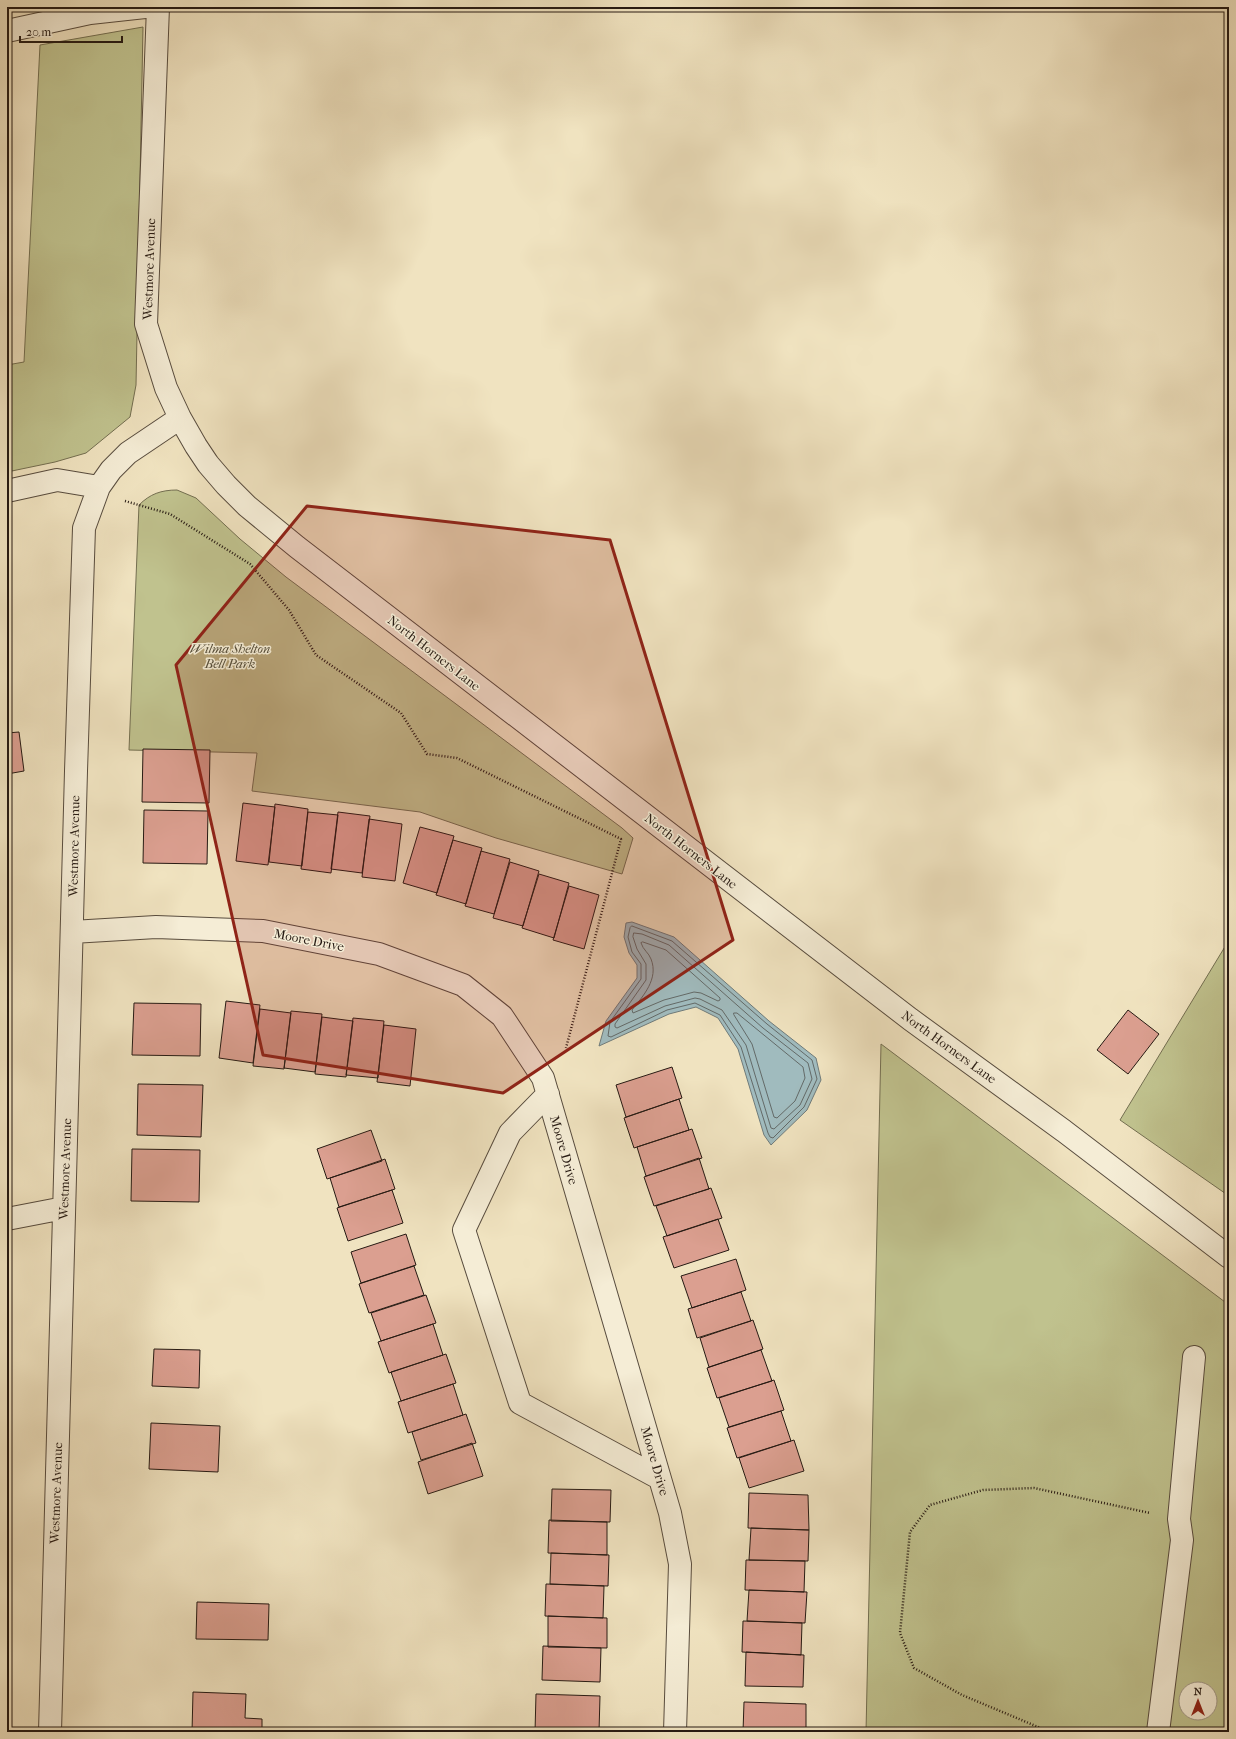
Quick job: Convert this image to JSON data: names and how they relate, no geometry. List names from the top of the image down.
{
  "streets": {
    "street": ["Westmore Avenue", "North Horners Lane", "Moore Drive"]
  },
  "crossings": [
    ["Westmore Avenue", "North Horners Lane"],
    ["Westmore Avenue", "Moore Drive"]
  ],
  "parks": ["Wilma Shelton Bell Park"],
  "scale_bar": "20 m",
  "north": "top"
}
